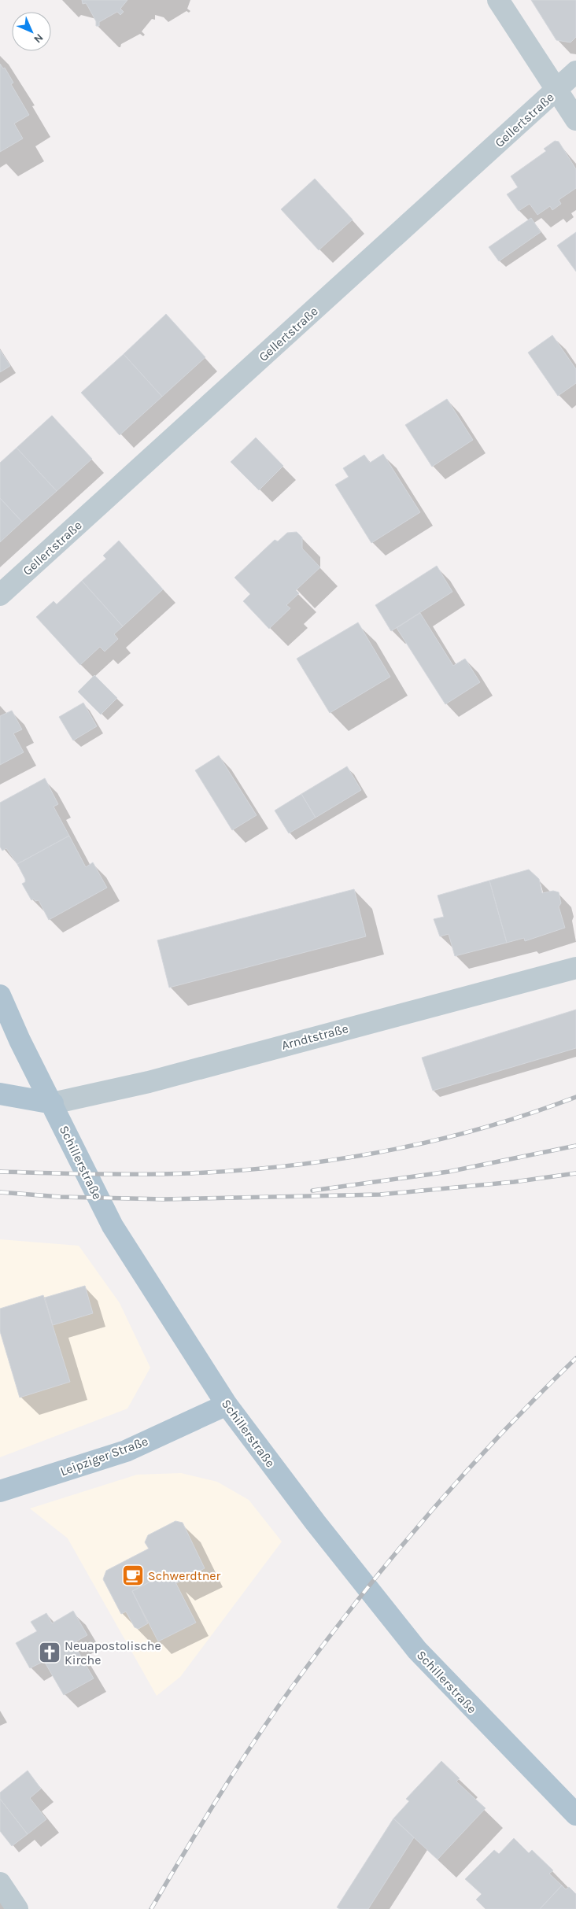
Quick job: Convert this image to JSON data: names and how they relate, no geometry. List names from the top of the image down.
{
  "streets": {
    "main road": ["Schillerstraße", "Leipziger Straße"],
    "street": ["Gellertstraße", "Arndtstraße"]
  },
  "crossings": [
    ["Arndtstraße", "Schillerstraße"],
    ["Schillerstraße", "Leipziger Straße"]
  ],
  "places": {
    "cafe": ["Schwerdtner"],
    "church": ["Neuapostolische Kirche"]
  },
  "north": "bottom right"
}
